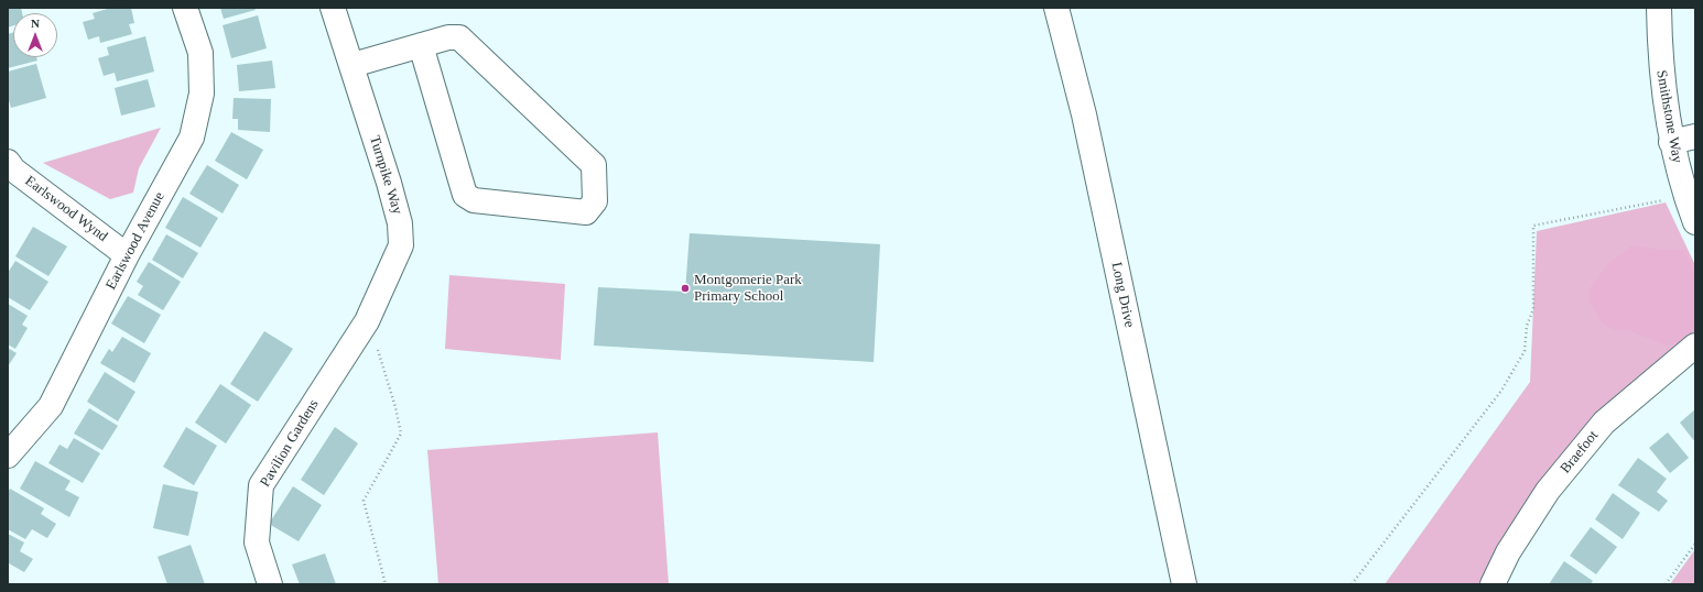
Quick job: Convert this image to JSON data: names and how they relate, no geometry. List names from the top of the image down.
{
  "streets": {
    "street": [
      "Smithstone Way",
      "Turnpike Way",
      "Earlswood Wynd",
      "Earlswood Avenue",
      "Long Drive",
      "Pavilion Gardens",
      "Braefoot"
    ]
  },
  "crossings": [
    ["Turnpike Way", "Pavilion Gardens"],
    ["Earlswood Wynd", "Earlswood Avenue"]
  ],
  "places": ["Montgomerie Park Primary School"],
  "north": "top"
}
